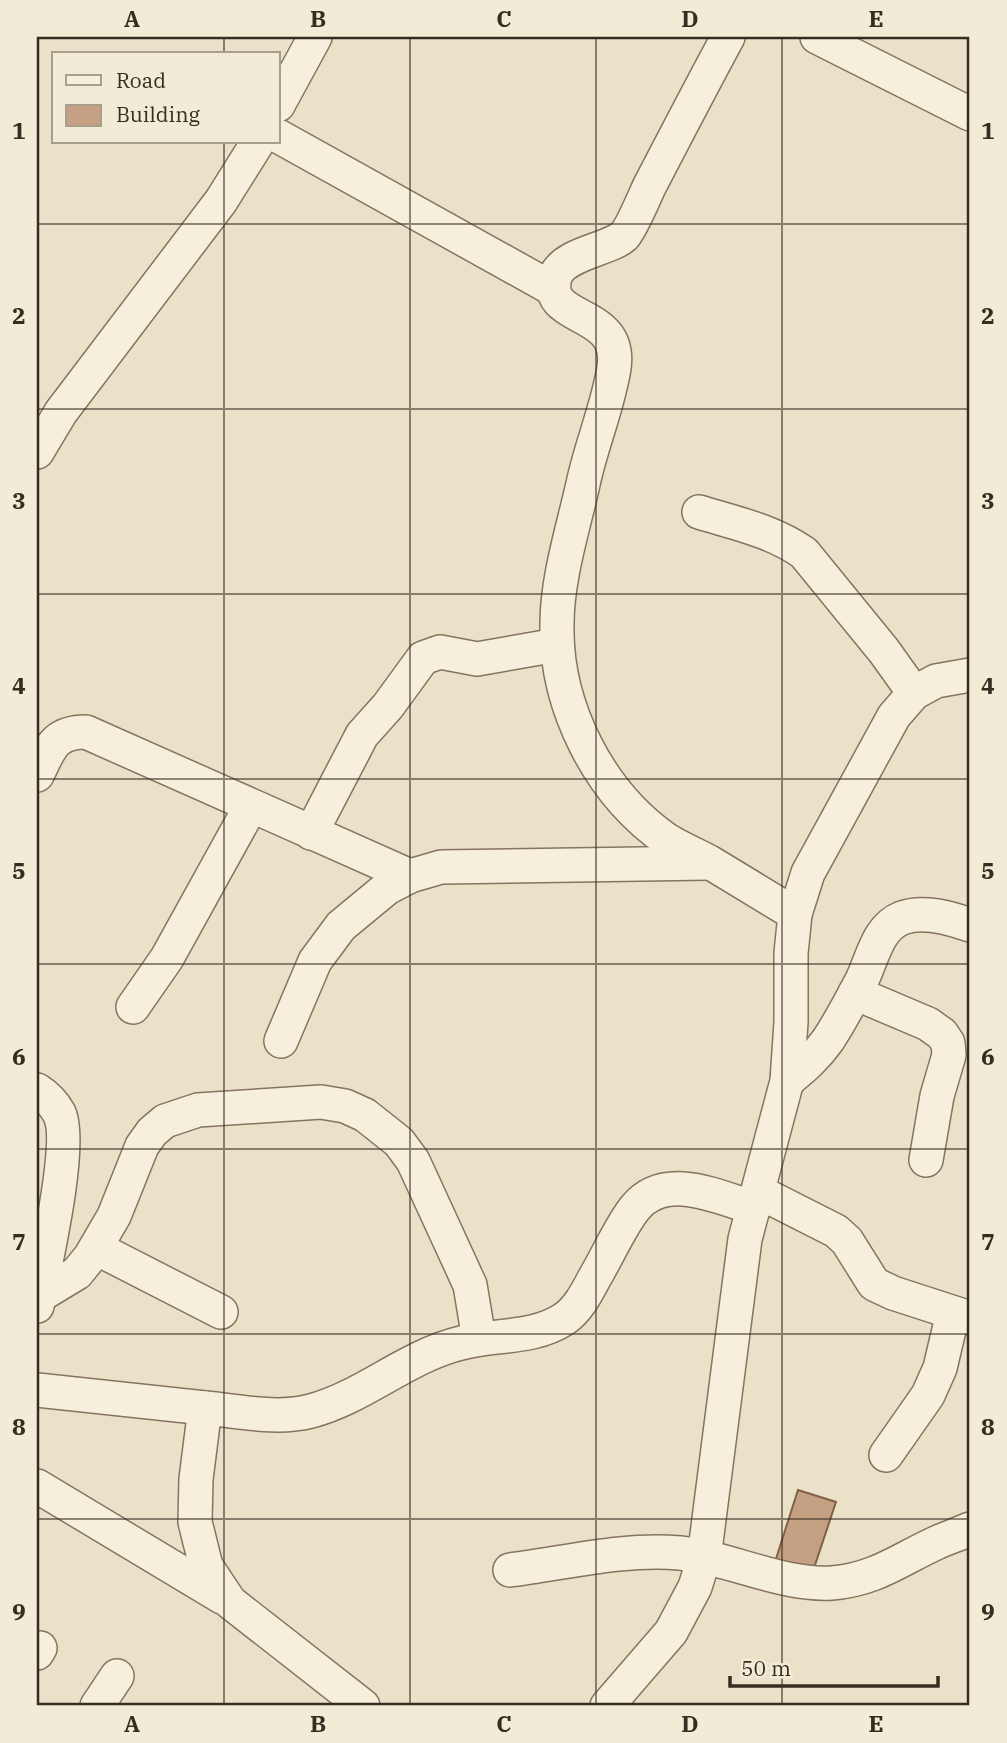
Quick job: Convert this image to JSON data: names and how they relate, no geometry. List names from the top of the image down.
{
  "legend": ["Road", "Building"],
  "scale_bar": "50 m",
  "grid": {
    "columns": [
      "A",
      "B",
      "C",
      "D",
      "E"
    ],
    "rows": [
      "1",
      "2",
      "3",
      "4",
      "5",
      "6",
      "7",
      "8",
      "9"
    ]
  }
}
